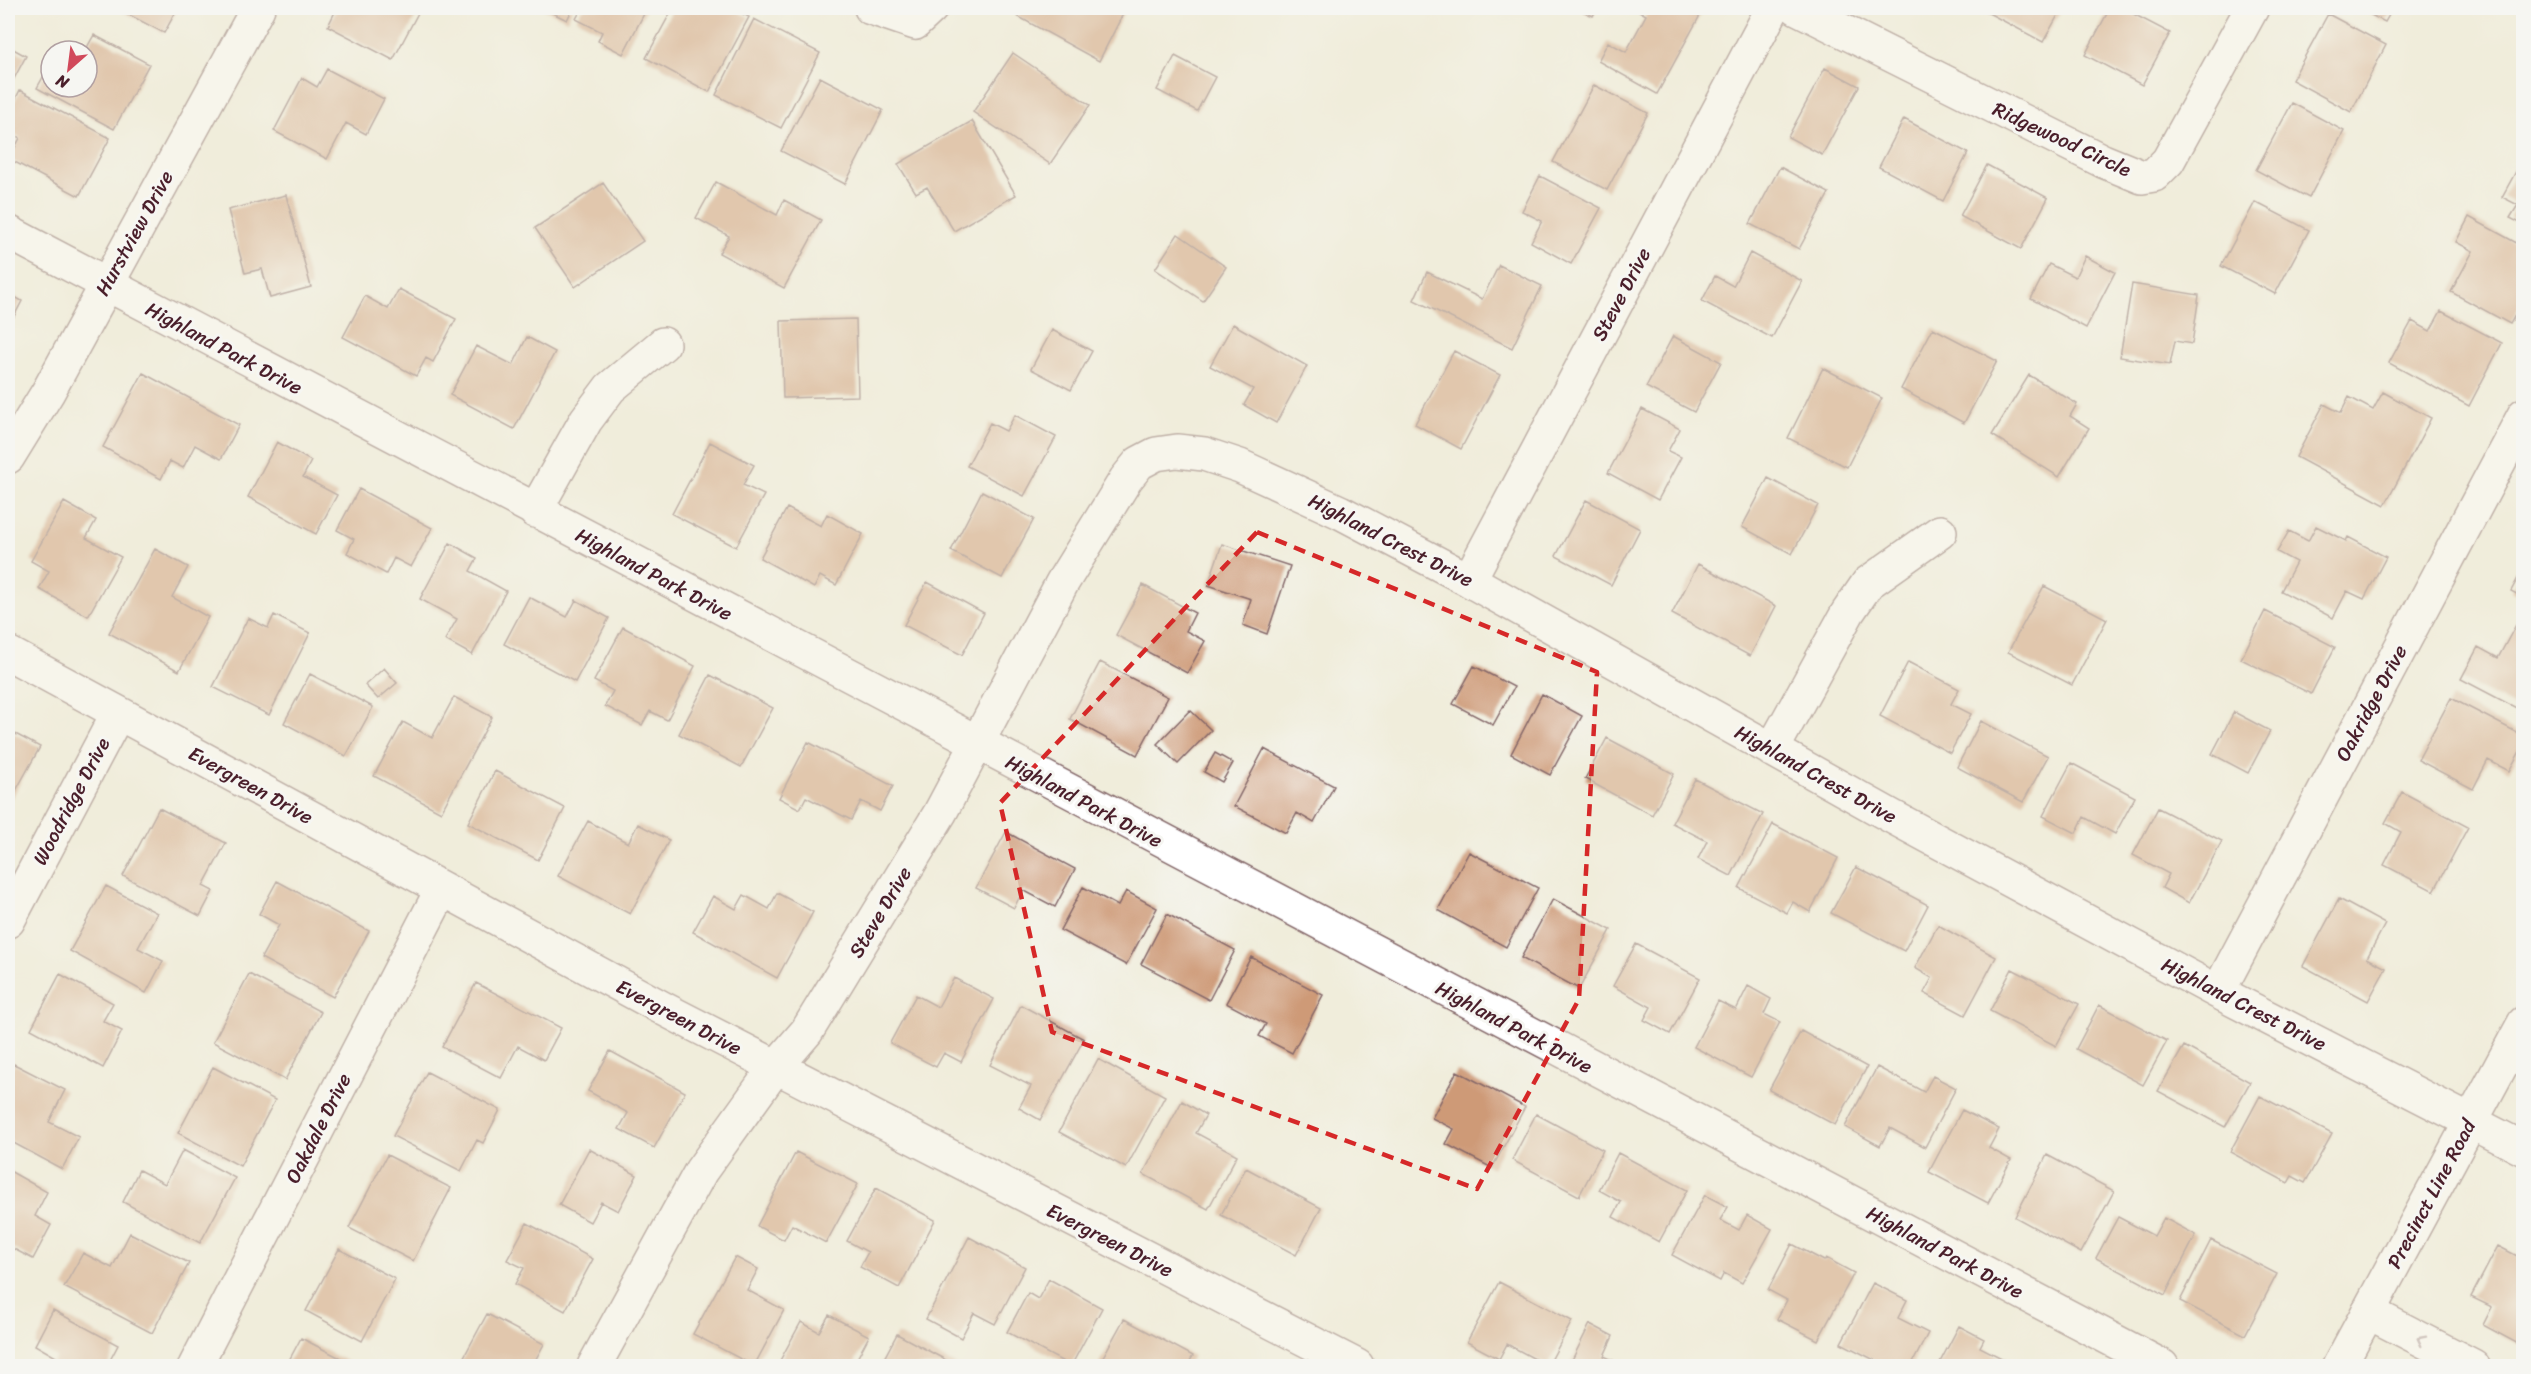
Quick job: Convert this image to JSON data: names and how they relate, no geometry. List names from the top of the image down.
{
  "streets": {
    "street": [
      "Ridgewood Circle",
      "Hurstview Drive",
      "Steve Drive",
      "Highland Park Drive",
      "Highland Crest Drive",
      "Oakridge Drive",
      "Evergreen Drive",
      "Woodridge Drive",
      "Oakdale Drive",
      "Precinct Line Road"
    ]
  },
  "crossings": [
    ["Hurstview Drive", "Highland Park Drive"],
    ["Steve Drive", "Highland Park Drive"],
    ["Steve Drive", "Highland Crest Drive"],
    ["Steve Drive", "Evergreen Drive"],
    ["Highland Crest Drive", "Oakridge Drive"],
    ["Highland Crest Drive", "Precinct Line Road"],
    ["Evergreen Drive", "Woodridge Drive"],
    ["Evergreen Drive", "Oakdale Drive"]
  ],
  "north": "bottom left"
}
